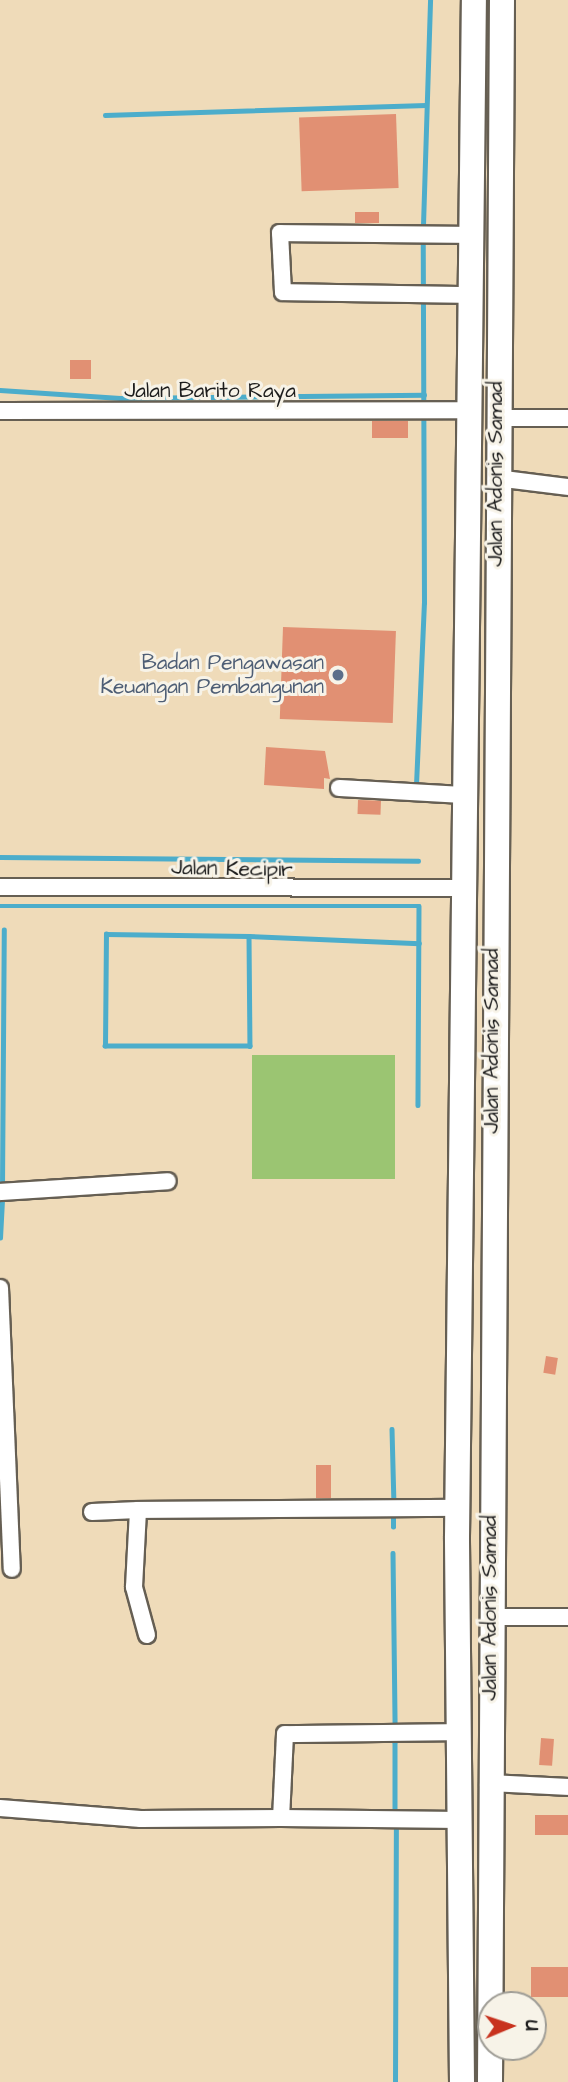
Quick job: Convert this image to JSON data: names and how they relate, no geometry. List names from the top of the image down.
{
  "streets": {
    "highway": ["Jalan Adonis Samad"],
    "street": ["Jalan Barito Raya", "Jalan Kecipir"]
  },
  "places": ["Badan Pengawasan Keuangan Pembangunan"],
  "north": "right"
}
